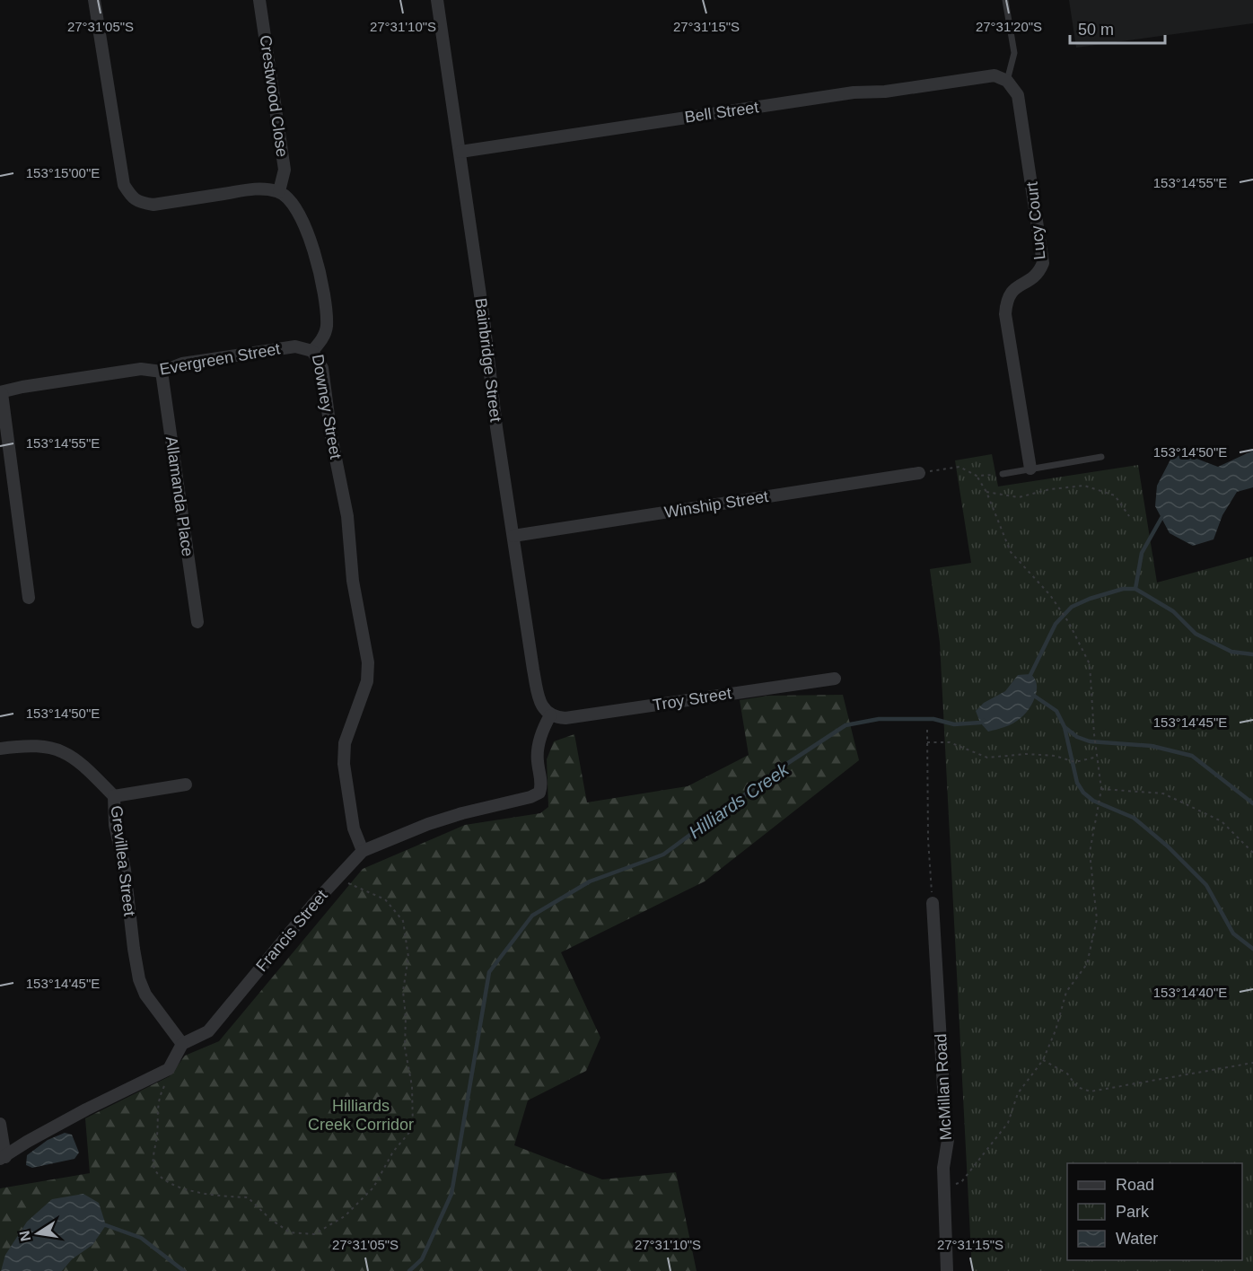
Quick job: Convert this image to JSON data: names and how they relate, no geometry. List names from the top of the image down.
{
  "streets": {
    "street": [
      "Crestwood Close",
      "Bell Street",
      "Lucy Court",
      "Evergreen Street",
      "Bainbridge Street",
      "Downey Street",
      "Allamanda Place",
      "Winship Street",
      "Troy Street",
      "Grevillea Street",
      "Francis Street",
      "McMillan Road"
    ]
  },
  "crossings": [
    ["Crestwood Close", "Downey Street"],
    ["Bell Street", "Lucy Court"],
    ["Bell Street", "Bainbridge Street"],
    ["Evergreen Street", "Downey Street"],
    ["Evergreen Street", "Allamanda Place"],
    ["Bainbridge Street", "Winship Street"],
    ["Bainbridge Street", "Troy Street"],
    ["Bainbridge Street", "Francis Street"],
    ["Downey Street", "Francis Street"],
    ["Troy Street", "Francis Street"],
    ["Grevillea Street", "Francis Street"]
  ],
  "water": ["Hilliards Creek"],
  "parks": ["Hilliards Creek Corridor"],
  "legend": ["Road", "Park", "Water"],
  "scale_bar": "50 m",
  "north": "left",
  "coordinates": [
    "27°31'05\"S",
    "27°31'10\"S",
    "27°31'15\"S",
    "27°31'20\"S",
    "153°15'00\"E",
    "153°14'55\"E",
    "153°14'50\"E",
    "153°14'45\"E",
    "153°14'40\"E"
  ]
}
